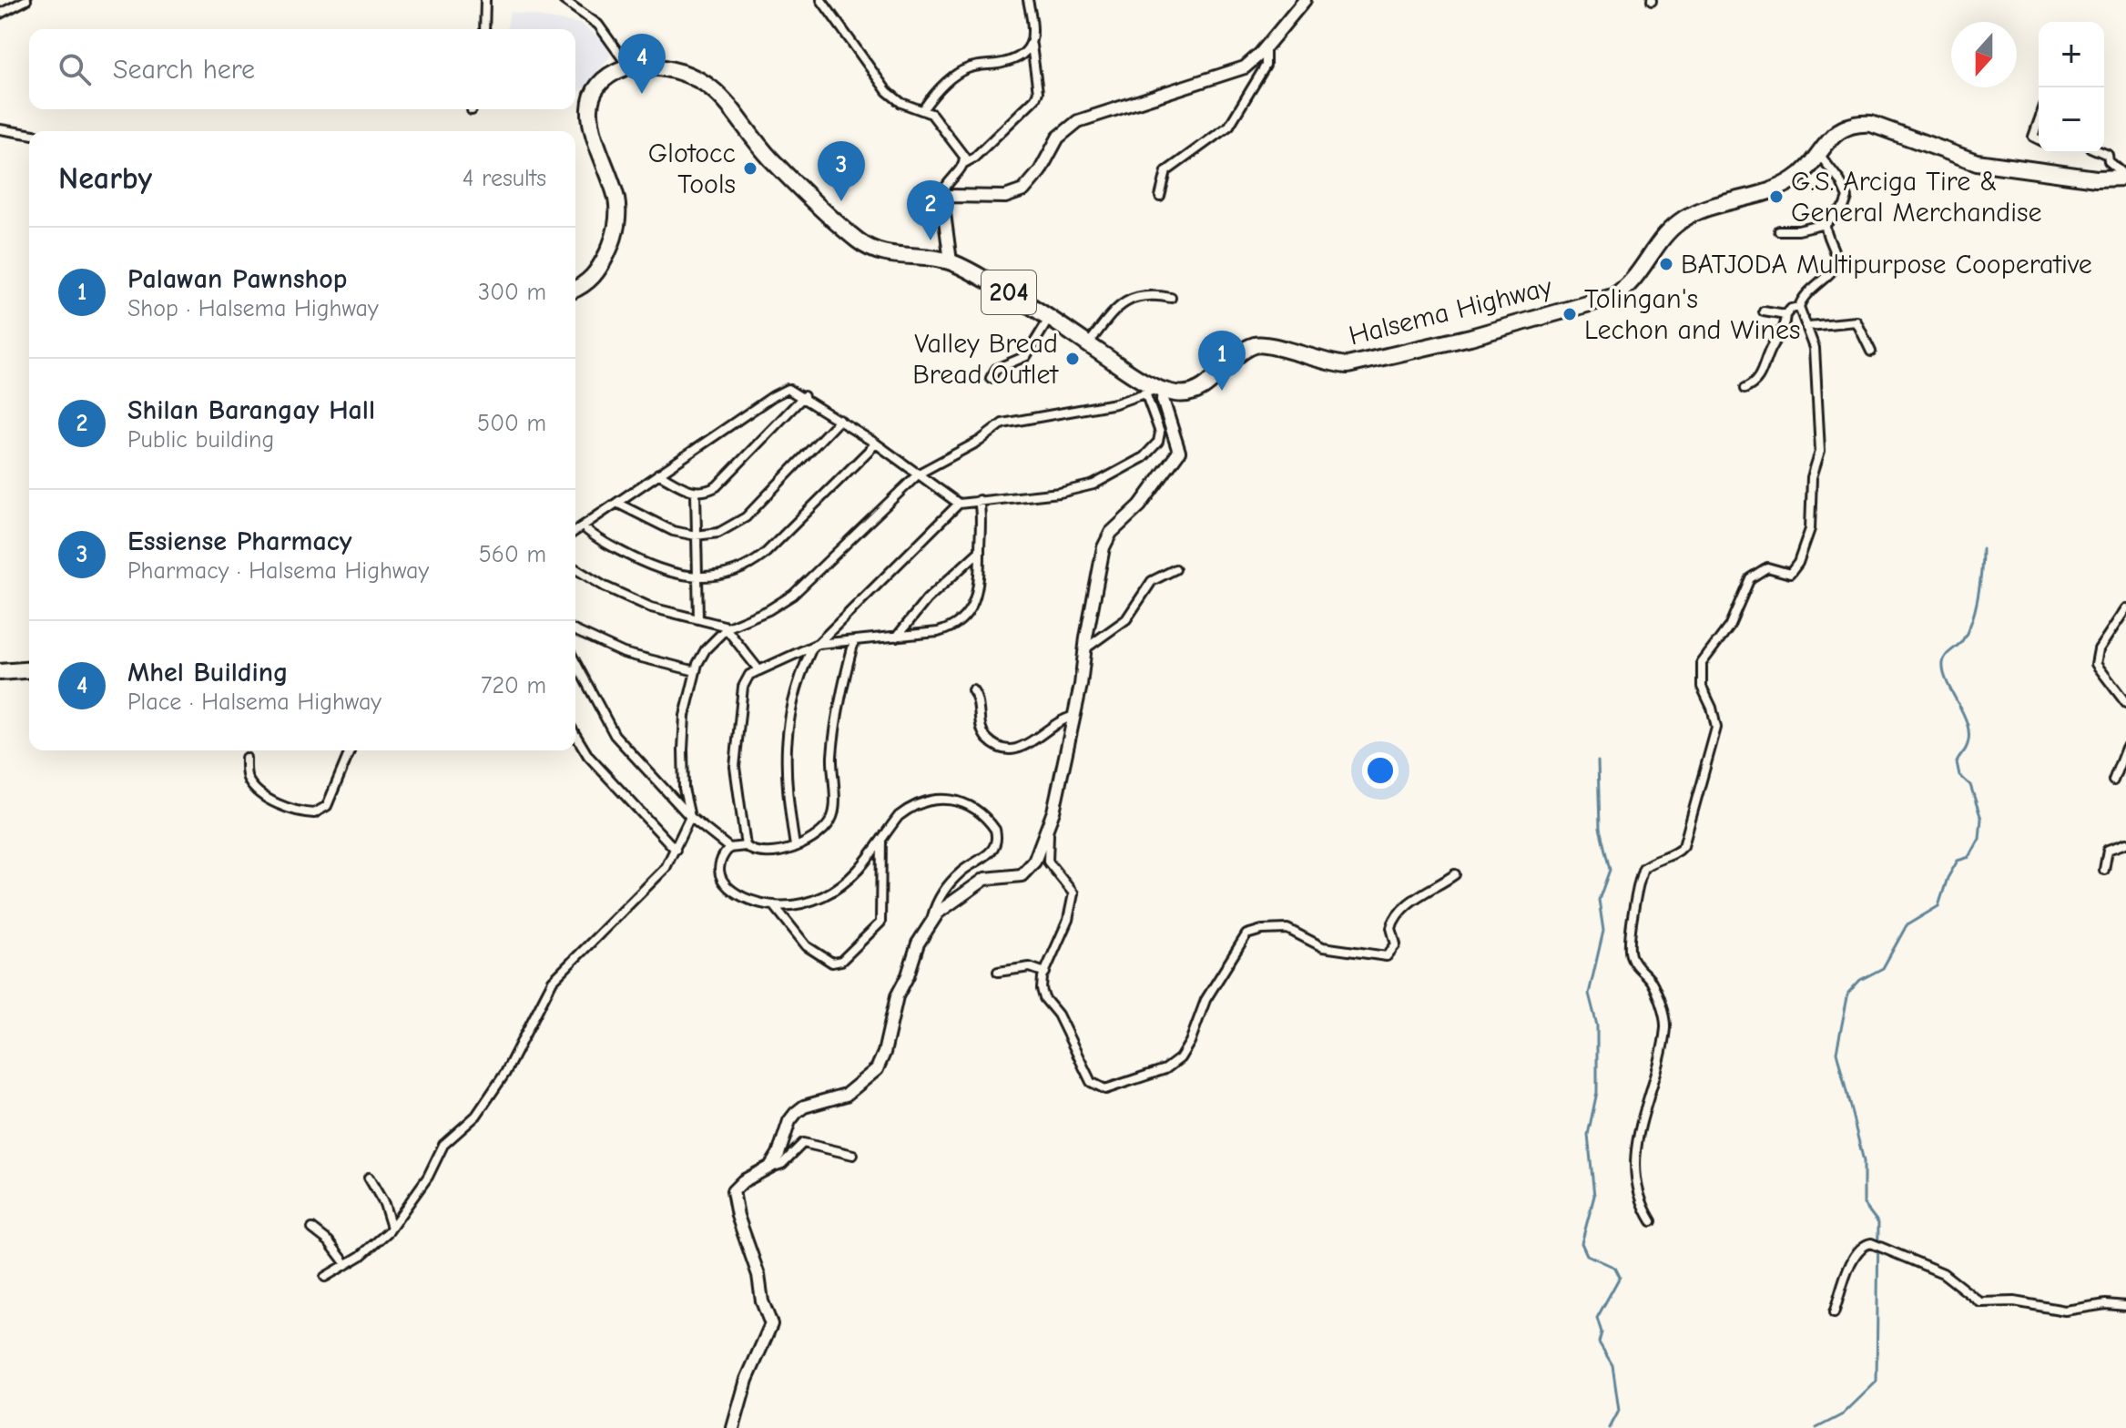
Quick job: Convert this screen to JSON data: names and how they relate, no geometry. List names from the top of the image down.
{
  "streets": {
    "highway": ["204", "Halsema Highway"]
  },
  "crossings": [
    ["204", "Halsema Highway"]
  ],
  "places": [
    "Glotocc Tools",
    "G.S. Arciga Tire & General Merchandise",
    "BATJODA Multipurpose Cooperative",
    "Tolingan's Lechon and Wines",
    "Valley Bread Bread Outlet"
  ],
  "north": "bottom",
  "page": {
    "map_buttons": ["+", "−"],
    "search": "Search here",
    "pins": [
      "4",
      "3",
      "2",
      "1"
    ],
    "heading": ["Nearby", "4 results"],
    "list": [
      {
        "mark": "1",
        "name": "Palawan Pawnshop",
        "note": "Shop · Halsema Highway",
        "value": "300 m"
      },
      {
        "mark": "2",
        "name": "Shilan Barangay Hall",
        "note": "Public building",
        "value": "500 m"
      },
      {
        "mark": "3",
        "name": "Essiense Pharmacy",
        "note": "Pharmacy · Halsema Highway",
        "value": "560 m"
      },
      {
        "mark": "4",
        "name": "Mhel Building",
        "note": "Place · Halsema Highway",
        "value": "720 m"
      }
    ]
  }
}
